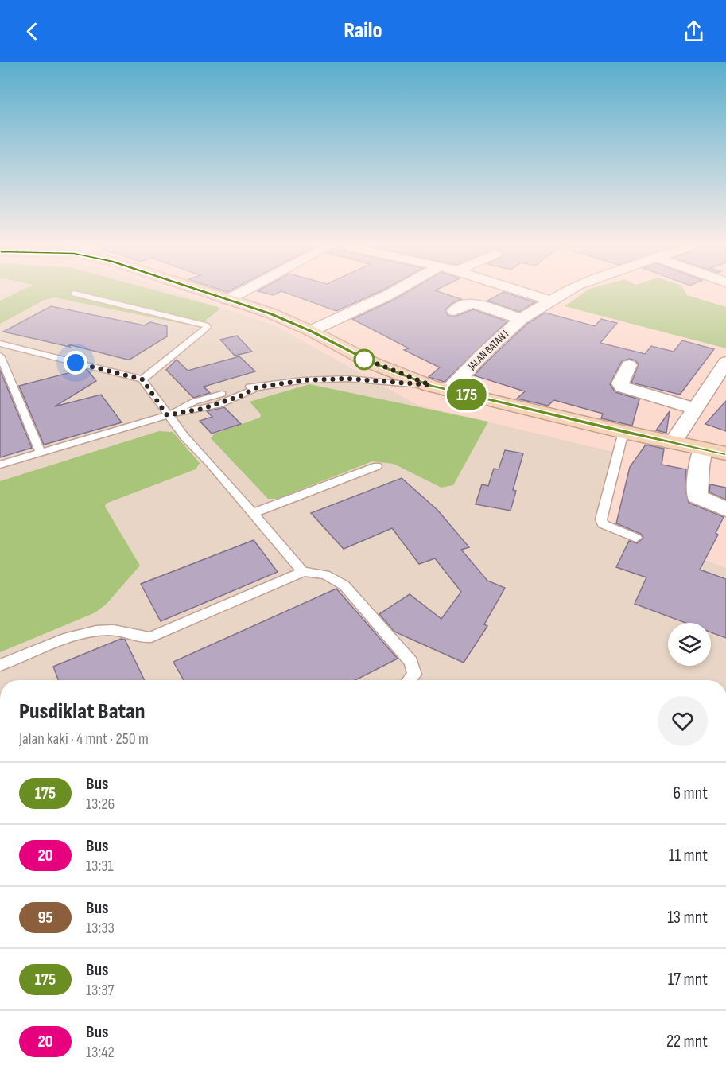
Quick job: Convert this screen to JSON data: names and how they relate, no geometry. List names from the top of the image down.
{
  "streets": {
    "street": ["JALAN BATAN I"]
  },
  "lines": ["bus line 175"],
  "page": {
    "header": "Railo",
    "on_map": "175",
    "heading": ["Pusdiklat Batan", "Jalan kaki · 4 mnt · 250 m"],
    "list": [
      {
        "mark": "175",
        "name": "Bus",
        "note": "13:26",
        "value": "6 mnt"
      },
      {
        "mark": "20",
        "name": "Bus",
        "note": "13:31",
        "value": "11 mnt"
      },
      {
        "mark": "95",
        "name": "Bus",
        "note": "13:33",
        "value": "13 mnt"
      },
      {
        "mark": "175",
        "name": "Bus",
        "note": "13:37",
        "value": "17 mnt"
      },
      {
        "mark": "20",
        "name": "Bus",
        "note": "13:42",
        "value": "22 mnt"
      }
    ]
  }
}
